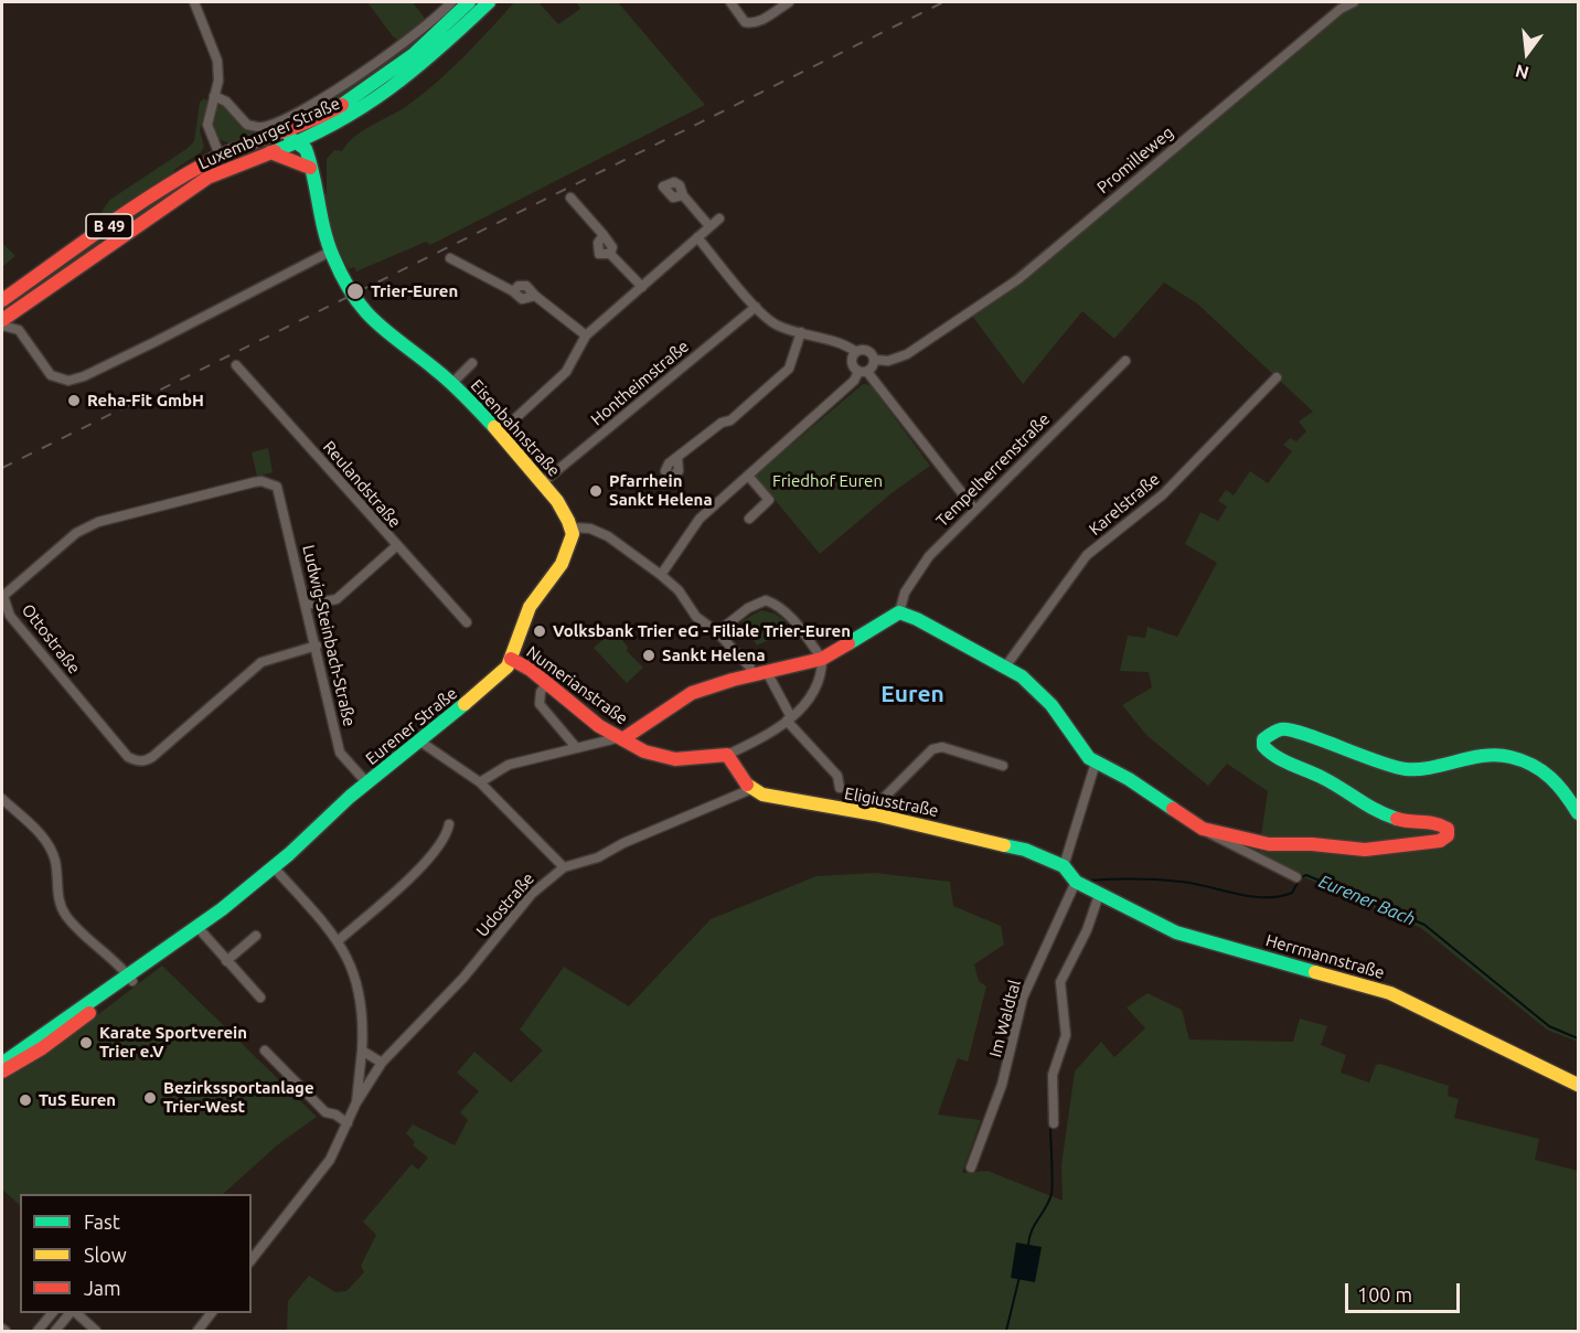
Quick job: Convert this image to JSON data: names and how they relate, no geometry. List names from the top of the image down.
{
  "streets": {
    "street": [
      "Luxemburger Straße",
      "Promilleweg",
      "B 49",
      "Hontheimstraße",
      "Eisenbahnstraße",
      "Tempelherrenstraße",
      "Reulandstraße",
      "Karelstraße",
      "Ludwig-Steinbach-Straße",
      "Ottostraße",
      "Numerianstraße",
      "Eurener Straße",
      "Eligiusstraße",
      "Udostraße",
      "Herrmannstraße",
      "Im Waldtal"
    ]
  },
  "crossings": [
    ["Luxemburger Straße", "Eisenbahnstraße"],
    ["Hontheimstraße", "Eisenbahnstraße"],
    ["Eisenbahnstraße", "Eurener Straße"],
    ["Ludwig-Steinbach-Straße", "Ottostraße"],
    ["Ludwig-Steinbach-Straße", "Eurener Straße"],
    ["Numerianstraße", "Eurener Straße"],
    ["Eligiusstraße", "Udostraße"],
    ["Eligiusstraße", "Herrmannstraße"],
    ["Herrmannstraße", "Im Waldtal"]
  ],
  "districts": ["Euren"],
  "water": ["Eurener Bach"],
  "parks": ["Friedhof Euren"],
  "places": [
    "Trier-Euren",
    "Reha-Fit GmbH",
    "Pfarrhein Sankt Helena",
    "Volksbank Trier eG - Filiale Trier-Euren",
    "Sankt Helena",
    "Karate Sportverein Trier e.V",
    "Bezirkssportanlage Trier-West",
    "TuS Euren"
  ],
  "legend": ["Fast", "Slow", "Jam"],
  "scale_bar": "100 m",
  "north": "bottom"
}
